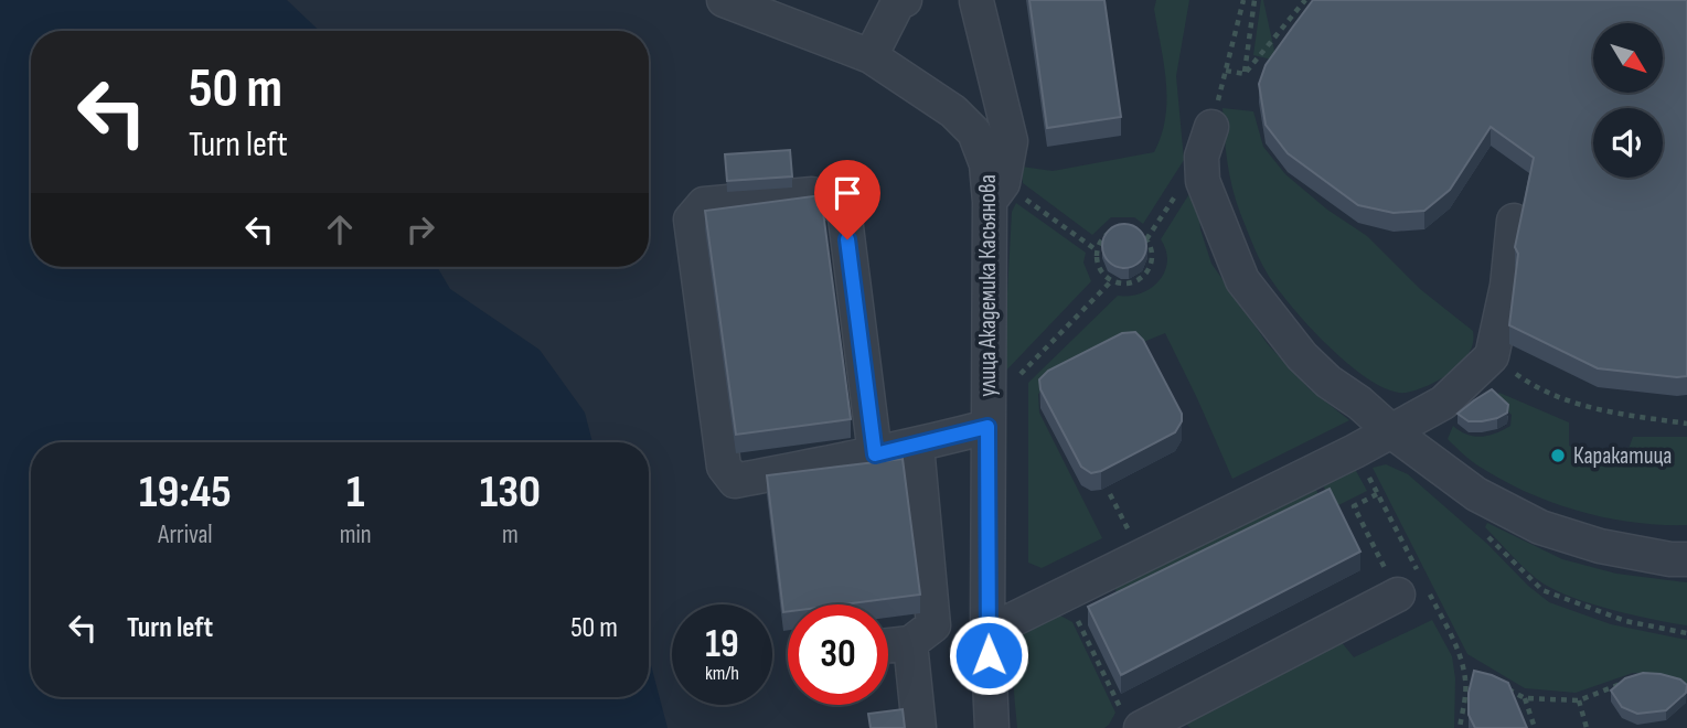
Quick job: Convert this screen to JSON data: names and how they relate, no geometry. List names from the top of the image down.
{
  "streets": {
    "street": ["улица Академика Касьянова"]
  },
  "places": ["Каракатица"],
  "north": "bottom right",
  "page": {
    "turn": ["50 m", "Turn left"],
    "eta": [
      "19:45",
      "Arrival",
      "1",
      "min",
      "130",
      "m"
    ],
    "list": [
      {
        "name": "Turn left",
        "value": "50 m"
      }
    ],
    "speed": "19 km/h",
    "limit": "30"
  }
}
